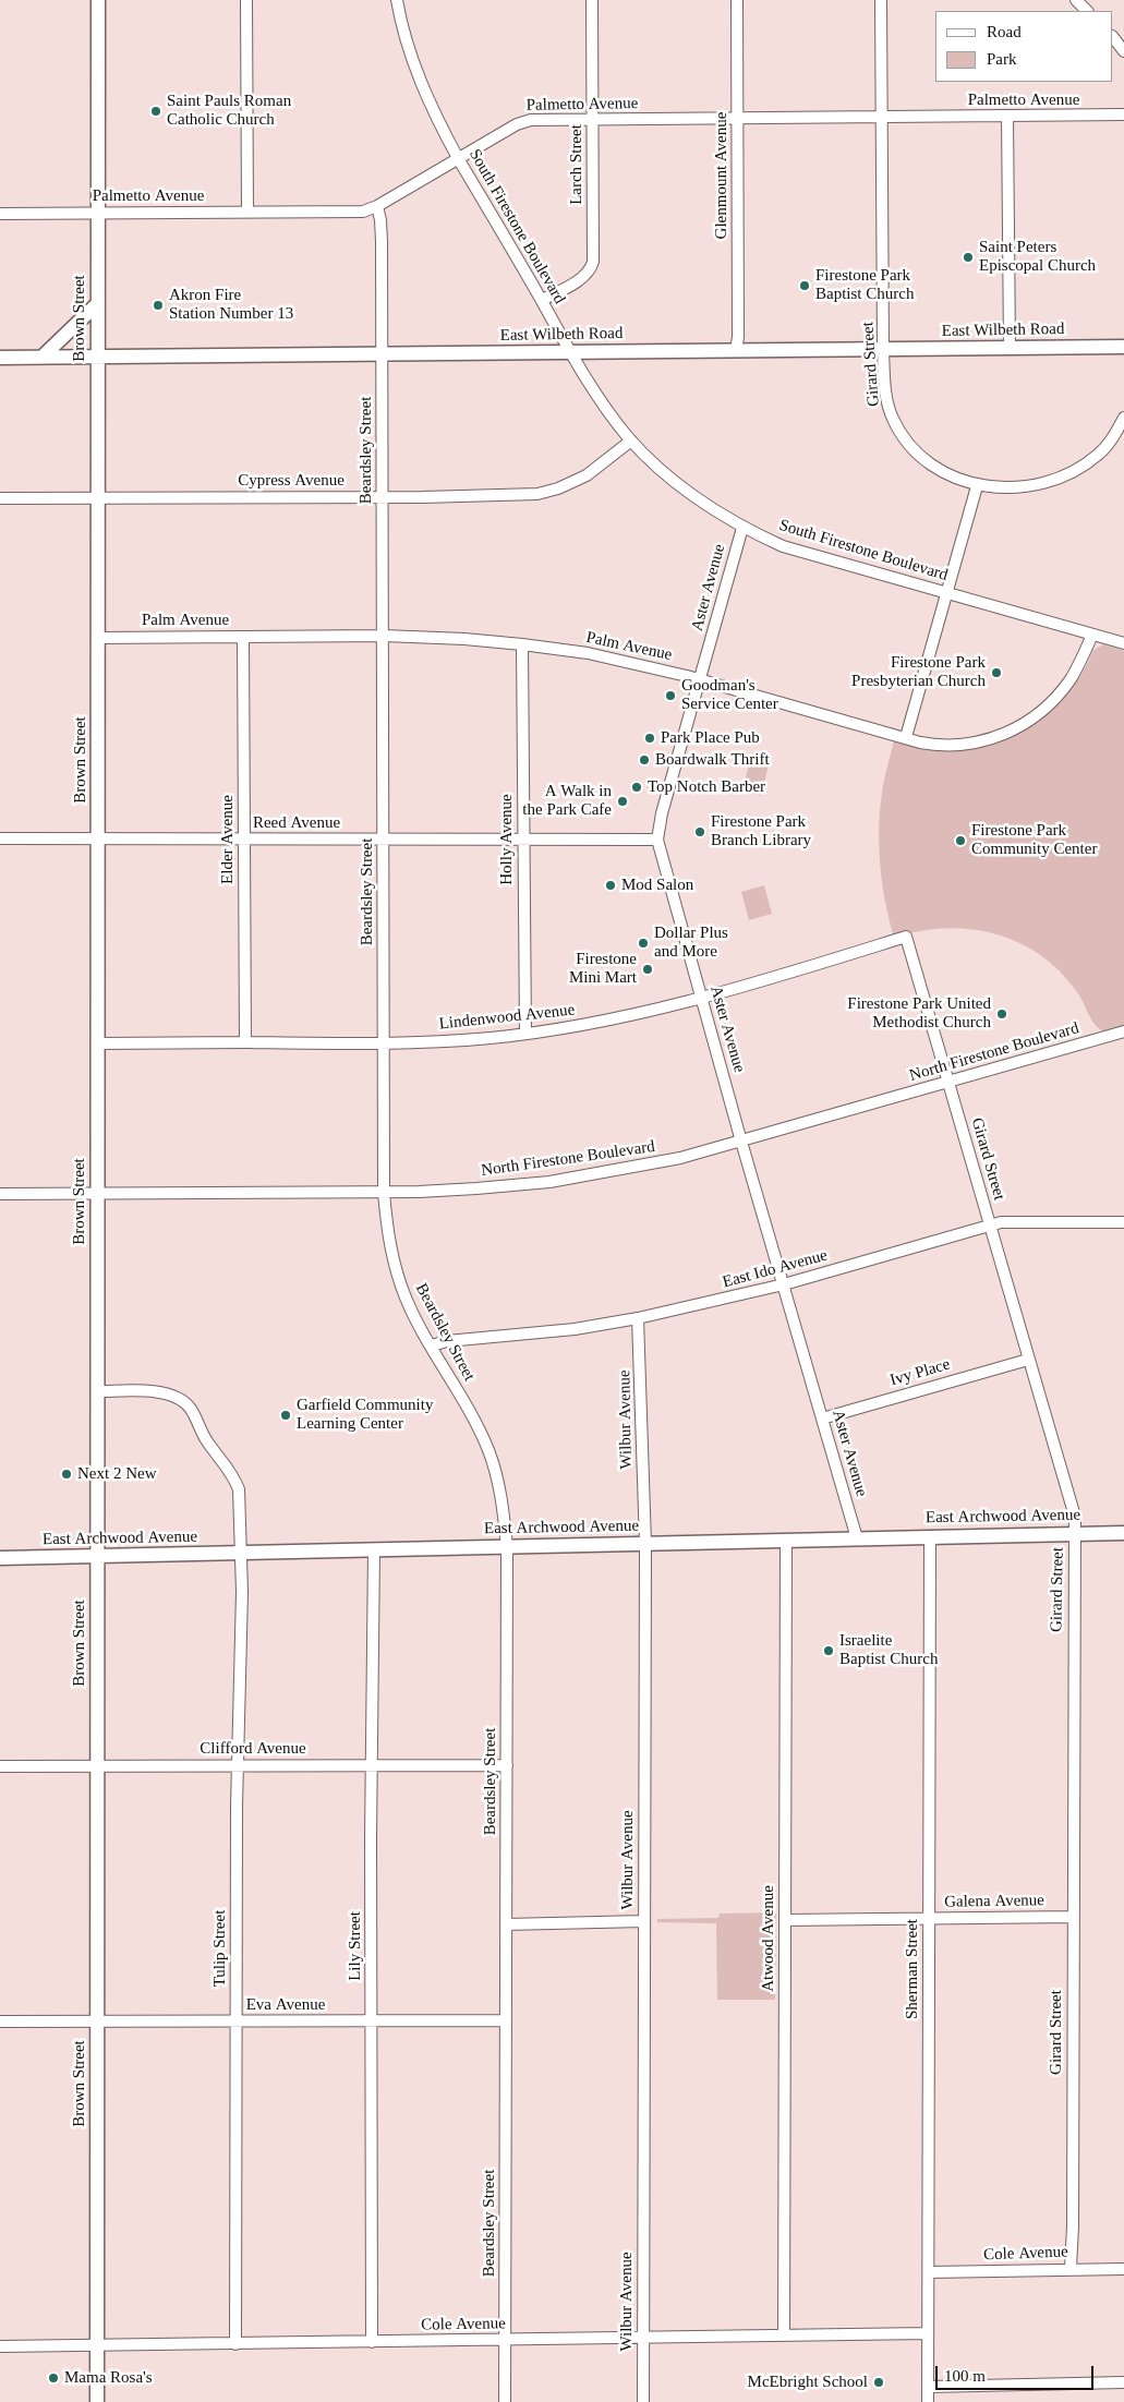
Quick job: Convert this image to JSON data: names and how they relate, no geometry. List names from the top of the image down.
{
  "streets": {
    "main road": ["Brown Street", "East Wilbeth Road", "East Archwood Avenue"],
    "street": [
      "Palmetto Avenue",
      "Larch Street",
      "Glenmount Avenue",
      "South Firestone Boulevard",
      "Girard Street",
      "Beardsley Street",
      "Cypress Avenue",
      "Aster Avenue",
      "Palm Avenue",
      "Reed Avenue",
      "Elder Avenue",
      "Holly Avenue",
      "Lindenwood Avenue",
      "North Firestone Boulevard",
      "East Ido Avenue",
      "Ivy Place",
      "Wilbur Avenue",
      "Clifford Avenue",
      "Galena Avenue",
      "Atwood Avenue",
      "Lily Street",
      "Tulip Street",
      "Sherman Street",
      "Eva Avenue",
      "Cole Avenue"
    ]
  },
  "crossings": [
    ["Palmetto Avenue", "Larch Street"],
    ["Palmetto Avenue", "Glenmount Avenue"],
    ["Palmetto Avenue", "South Firestone Boulevard"],
    ["Palmetto Avenue", "Brown Street"],
    ["Palmetto Avenue", "Girard Street"],
    ["Palmetto Avenue", "Beardsley Street"],
    ["Larch Street", "South Firestone Boulevard"],
    ["Glenmount Avenue", "East Wilbeth Road"],
    ["South Firestone Boulevard", "East Wilbeth Road"],
    ["South Firestone Boulevard", "Cypress Avenue"],
    ["South Firestone Boulevard", "Aster Avenue"],
    ["South Firestone Boulevard", "Palm Avenue"],
    ["Brown Street", "East Wilbeth Road"],
    ["Brown Street", "Cypress Avenue"],
    ["Brown Street", "Palm Avenue"],
    ["Brown Street", "Reed Avenue"],
    ["Brown Street", "Lindenwood Avenue"],
    ["Brown Street", "North Firestone Boulevard"],
    ["Brown Street", "East Archwood Avenue"],
    ["Brown Street", "Clifford Avenue"],
    ["Brown Street", "Tulip Street"],
    ["Brown Street", "Eva Avenue"],
    ["Brown Street", "Cole Avenue"],
    ["East Wilbeth Road", "Girard Street"],
    ["East Wilbeth Road", "Beardsley Street"],
    ["Girard Street", "Lindenwood Avenue"],
    ["Girard Street", "North Firestone Boulevard"],
    ["Girard Street", "East Ido Avenue"],
    ["Girard Street", "Ivy Place"],
    ["Girard Street", "East Archwood Avenue"],
    ["Girard Street", "Galena Avenue"],
    ["Girard Street", "Cole Avenue"],
    ["Beardsley Street", "Cypress Avenue"],
    ["Beardsley Street", "Palm Avenue"],
    ["Beardsley Street", "Reed Avenue"],
    ["Beardsley Street", "Lindenwood Avenue"],
    ["Beardsley Street", "North Firestone Boulevard"],
    ["Beardsley Street", "East Ido Avenue"],
    ["Beardsley Street", "East Archwood Avenue"],
    ["Beardsley Street", "Clifford Avenue"],
    ["Beardsley Street", "Eva Avenue"],
    ["Beardsley Street", "Cole Avenue"],
    ["Aster Avenue", "Palm Avenue"],
    ["Aster Avenue", "Reed Avenue"],
    ["Aster Avenue", "Lindenwood Avenue"],
    ["Aster Avenue", "North Firestone Boulevard"],
    ["Aster Avenue", "East Ido Avenue"],
    ["Aster Avenue", "Ivy Place"],
    ["Aster Avenue", "East Archwood Avenue"],
    ["Palm Avenue", "Elder Avenue"],
    ["Palm Avenue", "Holly Avenue"],
    ["Reed Avenue", "Elder Avenue"],
    ["Reed Avenue", "Holly Avenue"],
    ["Elder Avenue", "Lindenwood Avenue"],
    ["Holly Avenue", "Lindenwood Avenue"],
    ["East Ido Avenue", "Wilbur Avenue"],
    ["Wilbur Avenue", "East Archwood Avenue"],
    ["Wilbur Avenue", "Cole Avenue"],
    ["East Archwood Avenue", "Atwood Avenue"],
    ["East Archwood Avenue", "Lily Street"],
    ["East Archwood Avenue", "Tulip Street"],
    ["East Archwood Avenue", "Sherman Street"],
    ["Clifford Avenue", "Lily Street"],
    ["Clifford Avenue", "Tulip Street"],
    ["Galena Avenue", "Atwood Avenue"],
    ["Galena Avenue", "Sherman Street"],
    ["Atwood Avenue", "Cole Avenue"],
    ["Lily Street", "Eva Avenue"],
    ["Lily Street", "Cole Avenue"],
    ["Tulip Street", "Eva Avenue"],
    ["Tulip Street", "Cole Avenue"],
    ["Sherman Street", "Cole Avenue"]
  ],
  "places": [
    "Saint Pauls Roman Catholic Church",
    "Saint Peters Episcopal Church",
    "Firestone Park Baptist Church",
    "Akron Fire Station Number 13",
    "Firestone Park Presbyterian Church",
    "Goodman's Service Center",
    "Park Place Pub",
    "Boardwalk Thrift",
    "Top Notch Barber",
    "A Walk in the Park Cafe",
    "Firestone Park Branch Library",
    "Firestone Park Community Center",
    "Mod Salon",
    "Dollar Plus and More",
    "Firestone Mini Mart",
    "Firestone Park United Methodist Church",
    "Garfield Community Learning Center",
    "Next 2 New",
    "Israelite Baptist Church",
    "Mama Rosa's",
    "McEbright School"
  ],
  "legend": ["Road", "Park"],
  "scale_bar": "100 m"
}
